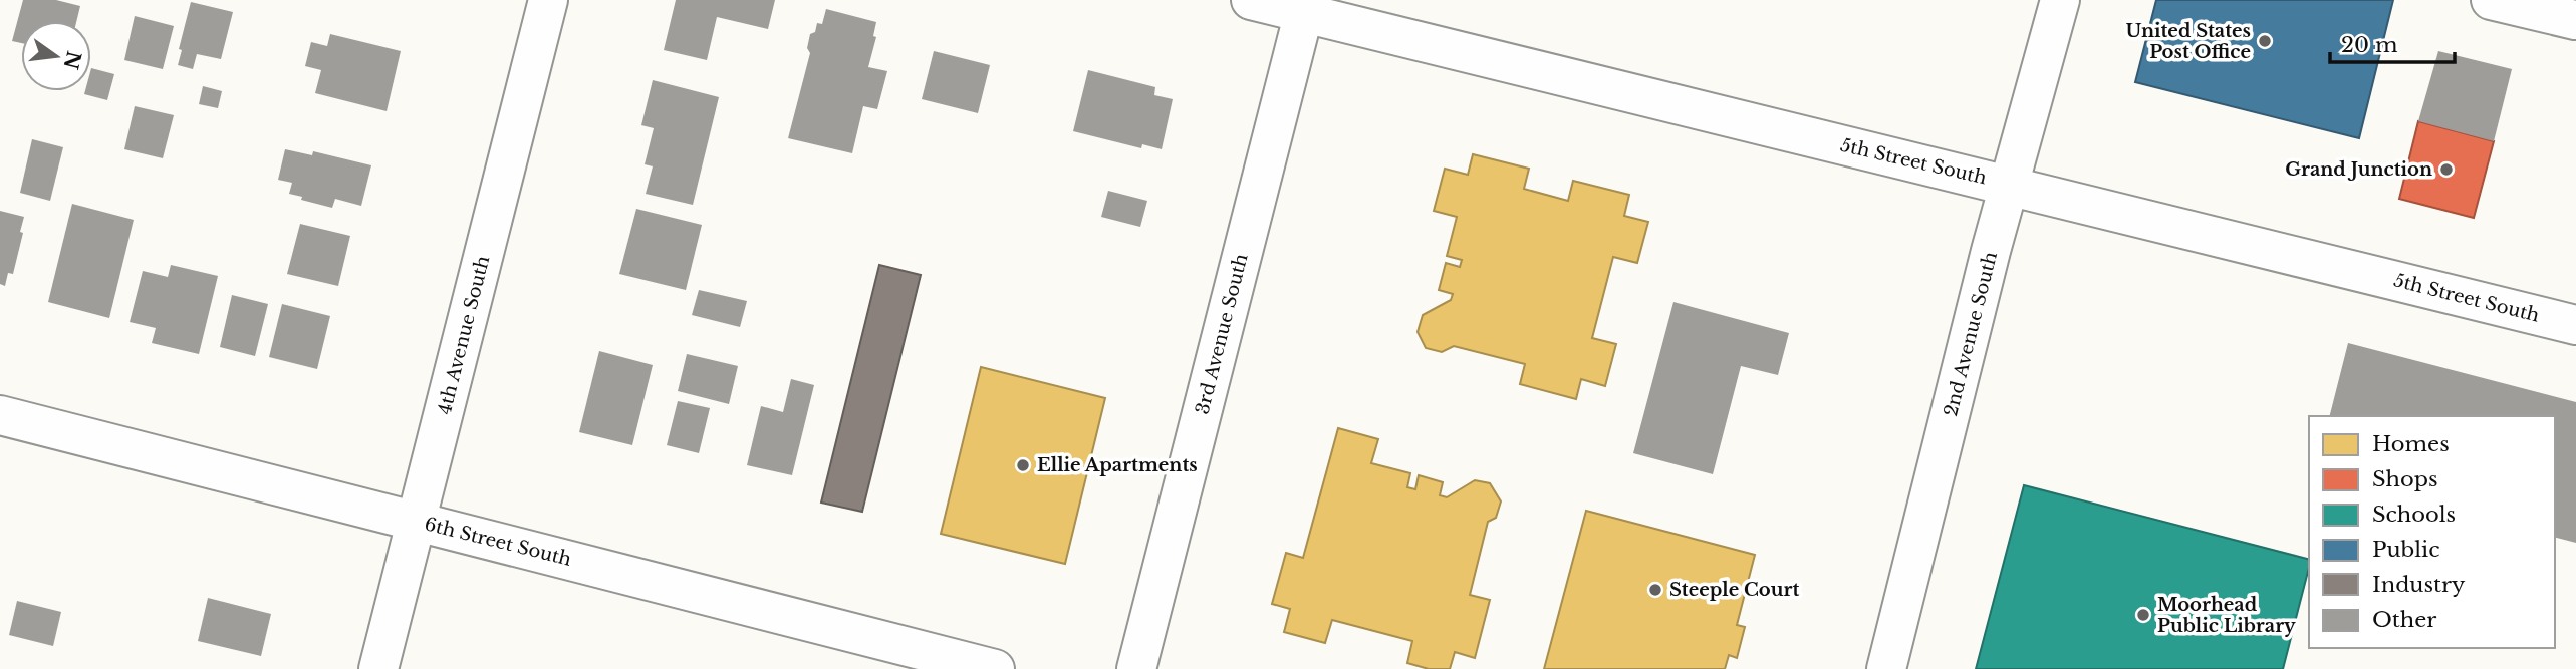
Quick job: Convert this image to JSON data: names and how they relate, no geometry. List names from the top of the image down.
{
  "streets": {
    "street": [
      "5th Street South",
      "3rd Avenue South",
      "2nd Avenue South",
      "4th Avenue South",
      "6th Street South"
    ]
  },
  "crossings": [
    ["5th Street South", "3rd Avenue South"],
    ["5th Street South", "2nd Avenue South"],
    ["4th Avenue South", "6th Street South"]
  ],
  "places": [
    "United States Post Office",
    "Grand Junction",
    "Ellie Apartments",
    "Steeple Court",
    "Moorhead Public Library"
  ],
  "legend": [
    "Homes",
    "Shops",
    "Schools",
    "Public",
    "Industry",
    "Other"
  ],
  "scale_bar": "20 m",
  "north": "right"
}
